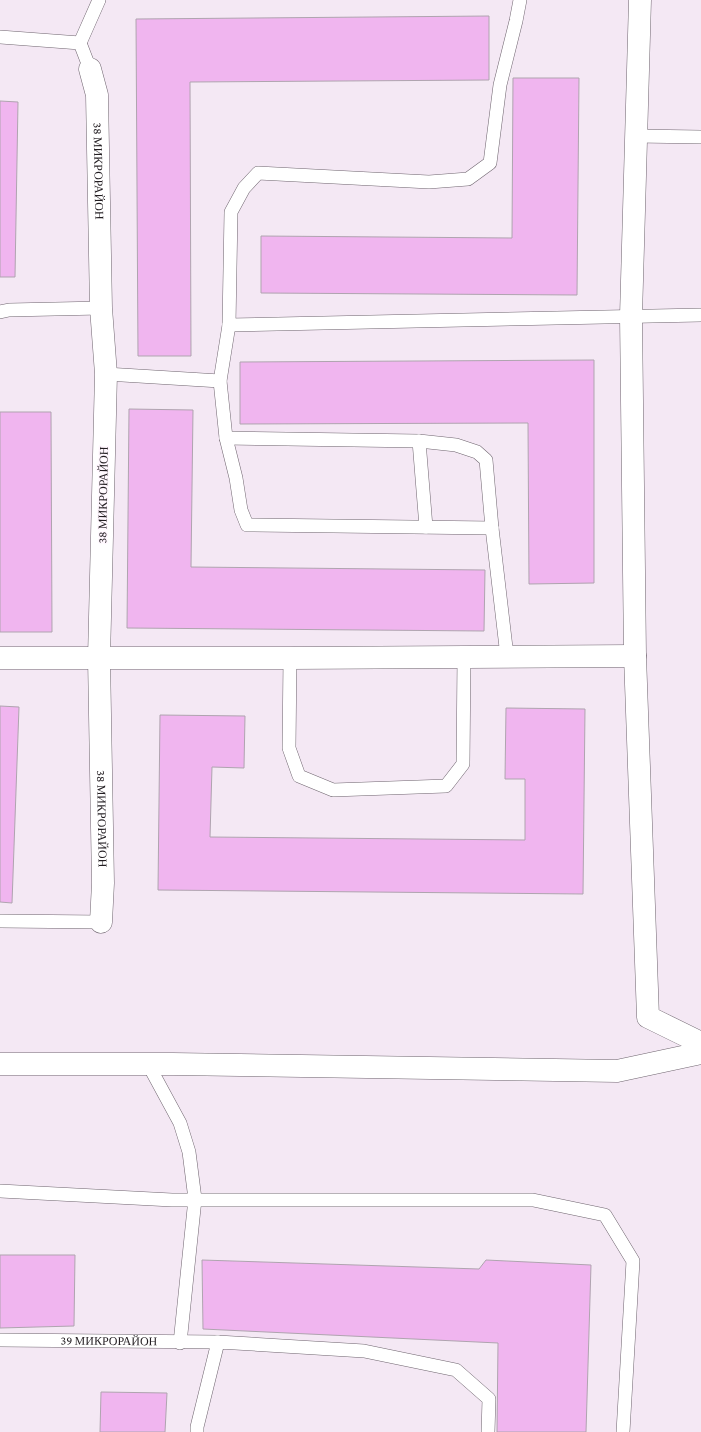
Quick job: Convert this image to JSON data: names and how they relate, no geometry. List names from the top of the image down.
{
  "streets": {
    "street": ["38 МИКРОРАЙОН"],
    "lane": ["39 МИКРОРАЙОН"]
  }
}
